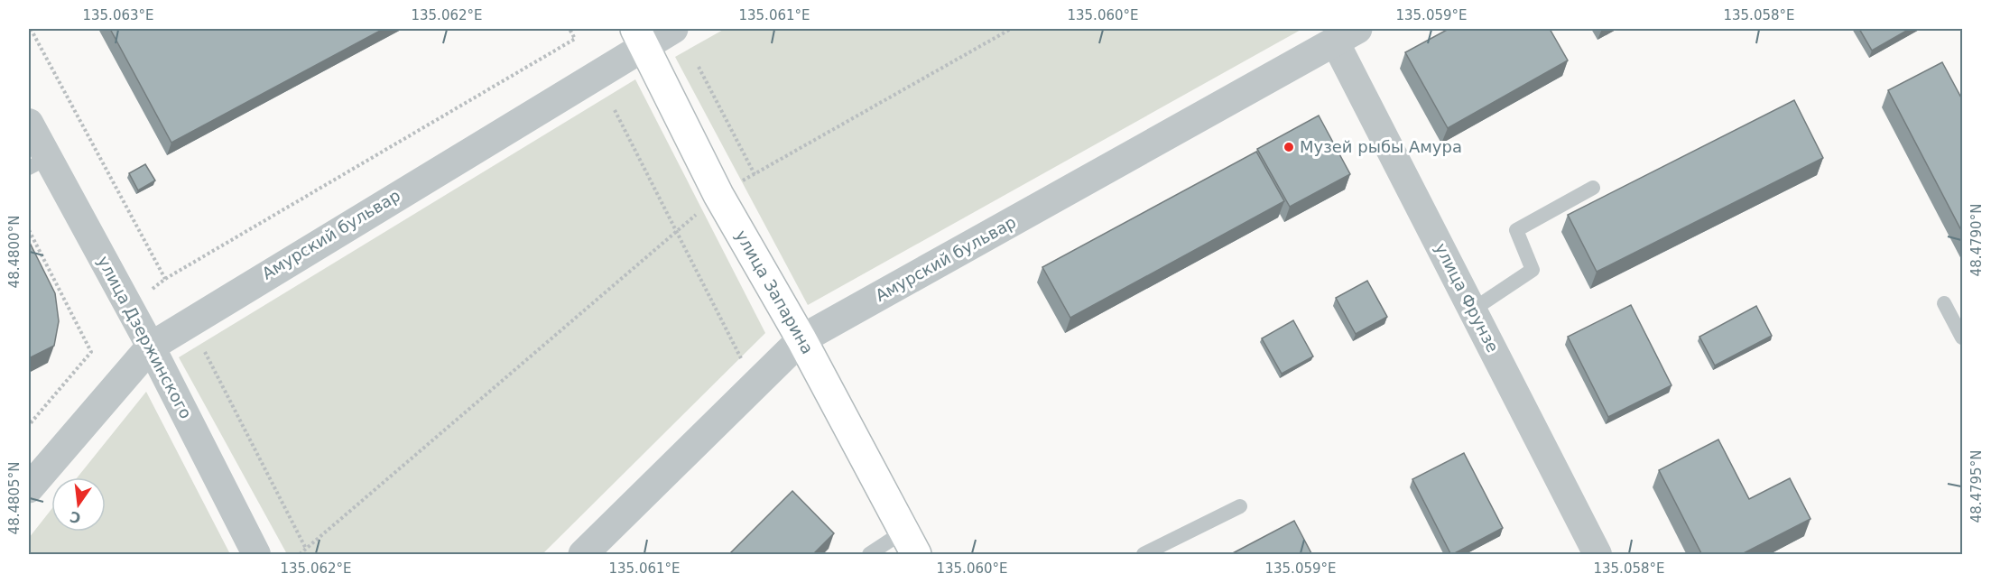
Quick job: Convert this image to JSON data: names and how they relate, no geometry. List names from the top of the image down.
{
  "streets": {
    "main road": ["улица Запарина"],
    "street": ["Амурский бульвар", "улица Фрунзе", "улица Дзержинского"]
  },
  "crossings": [
    ["Амурский бульвар", "улица Запарина"],
    ["Амурский бульвар", "улица Фрунзе"],
    ["Амурский бульвар", "улица Дзержинского"]
  ],
  "places": ["Музей рыбы Амура"],
  "north": "bottom",
  "coordinates": [
    "135.063°E",
    "135.062°E",
    "135.061°E",
    "135.060°E",
    "135.059°E",
    "135.058°E",
    "48.4790°N",
    "48.4800°N",
    "48.4795°N",
    "48.4805°N"
  ]
}
